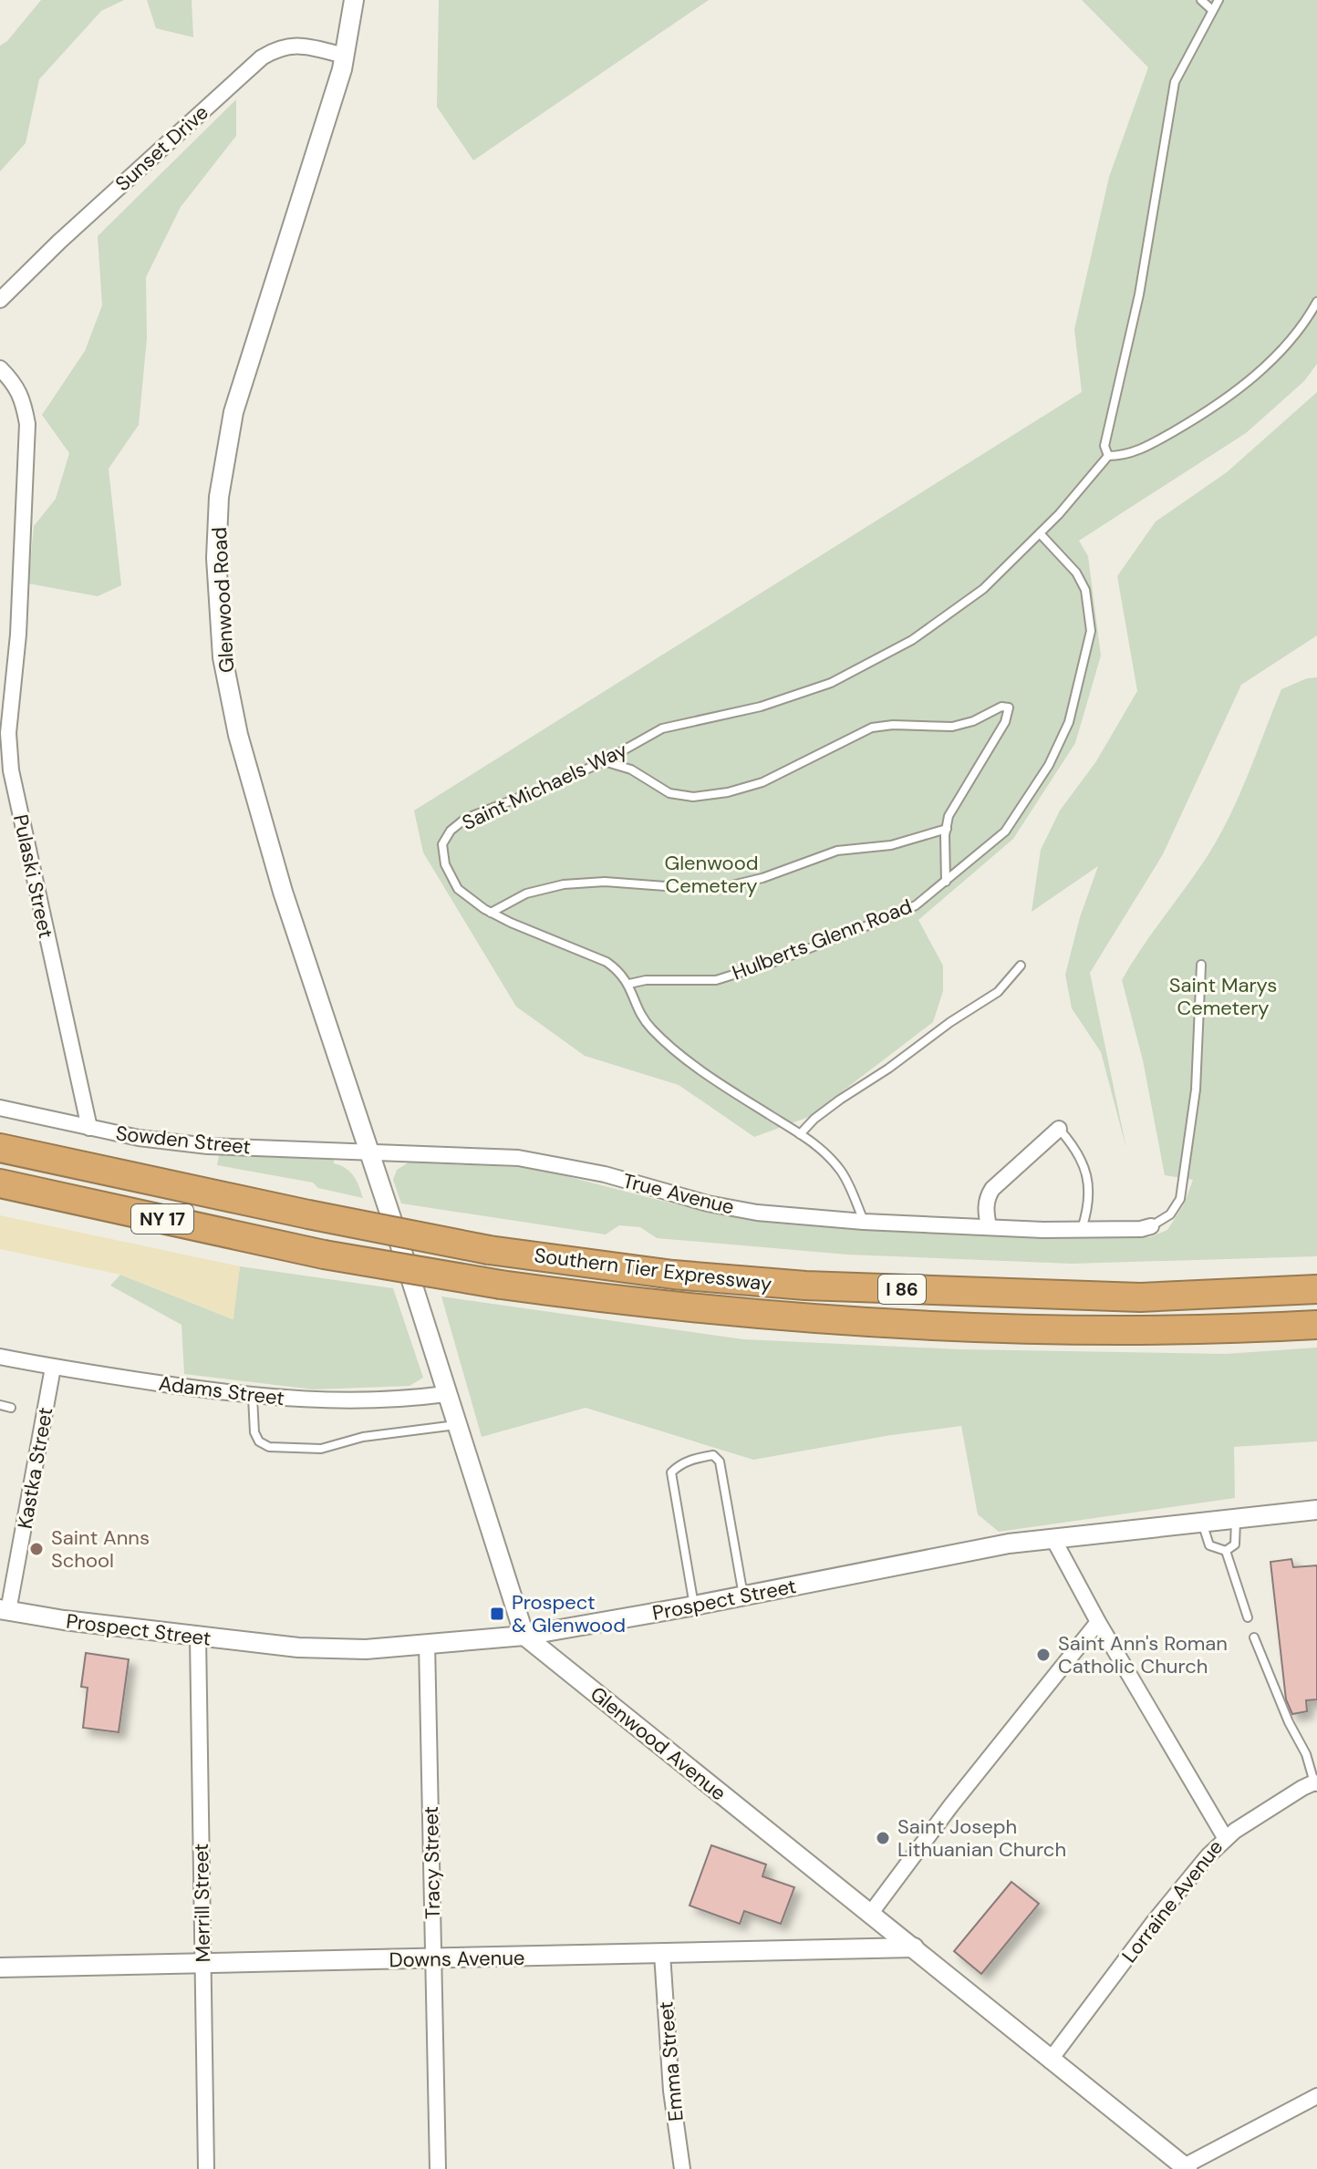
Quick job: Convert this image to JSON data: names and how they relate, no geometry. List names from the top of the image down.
{
  "streets": {
    "highway": ["NY 17", "Southern Tier Expressway", "I 86"],
    "street": [
      "Sunset Drive",
      "Glenwood Road",
      "Pulaski Street",
      "Sowden Street",
      "True Avenue",
      "Adams Street",
      "Kastka Street",
      "Prospect Street",
      "Glenwood Avenue",
      "Tracy Street",
      "Lorraine Avenue",
      "Merrill Street",
      "Downs Avenue",
      "Emma Street"
    ],
    "lane": ["Saint Michaels Way", "Hulberts Glenn Road"]
  },
  "crossings": [
    ["Sunset Drive", "Glenwood Road"],
    ["Glenwood Road", "Sowden Street"],
    ["Glenwood Road", "True Avenue"],
    ["Saint Michaels Way", "Hulberts Glenn Road"],
    ["Saint Michaels Way", "True Avenue"],
    ["Pulaski Street", "Sowden Street"],
    ["Sowden Street", "True Avenue"],
    ["Adams Street", "Kastka Street"],
    ["Kastka Street", "Prospect Street"],
    ["Prospect Street", "Glenwood Avenue"],
    ["Prospect Street", "Tracy Street"],
    ["Prospect Street", "Lorraine Avenue"],
    ["Prospect Street", "Merrill Street"],
    ["Glenwood Avenue", "Lorraine Avenue"],
    ["Glenwood Avenue", "Downs Avenue"],
    ["Tracy Street", "Downs Avenue"],
    ["Merrill Street", "Downs Avenue"],
    ["Downs Avenue", "Emma Street"]
  ],
  "parks": ["Glenwood Cemetery", "Saint Marys Cemetery"],
  "places": {
    "other": ["Saint Anns School", "Saint Ann's Roman Catholic Church", "Saint Joseph Lithuanian Church"],
    "transit": ["Prospect & Glenwood"]
  }
}
